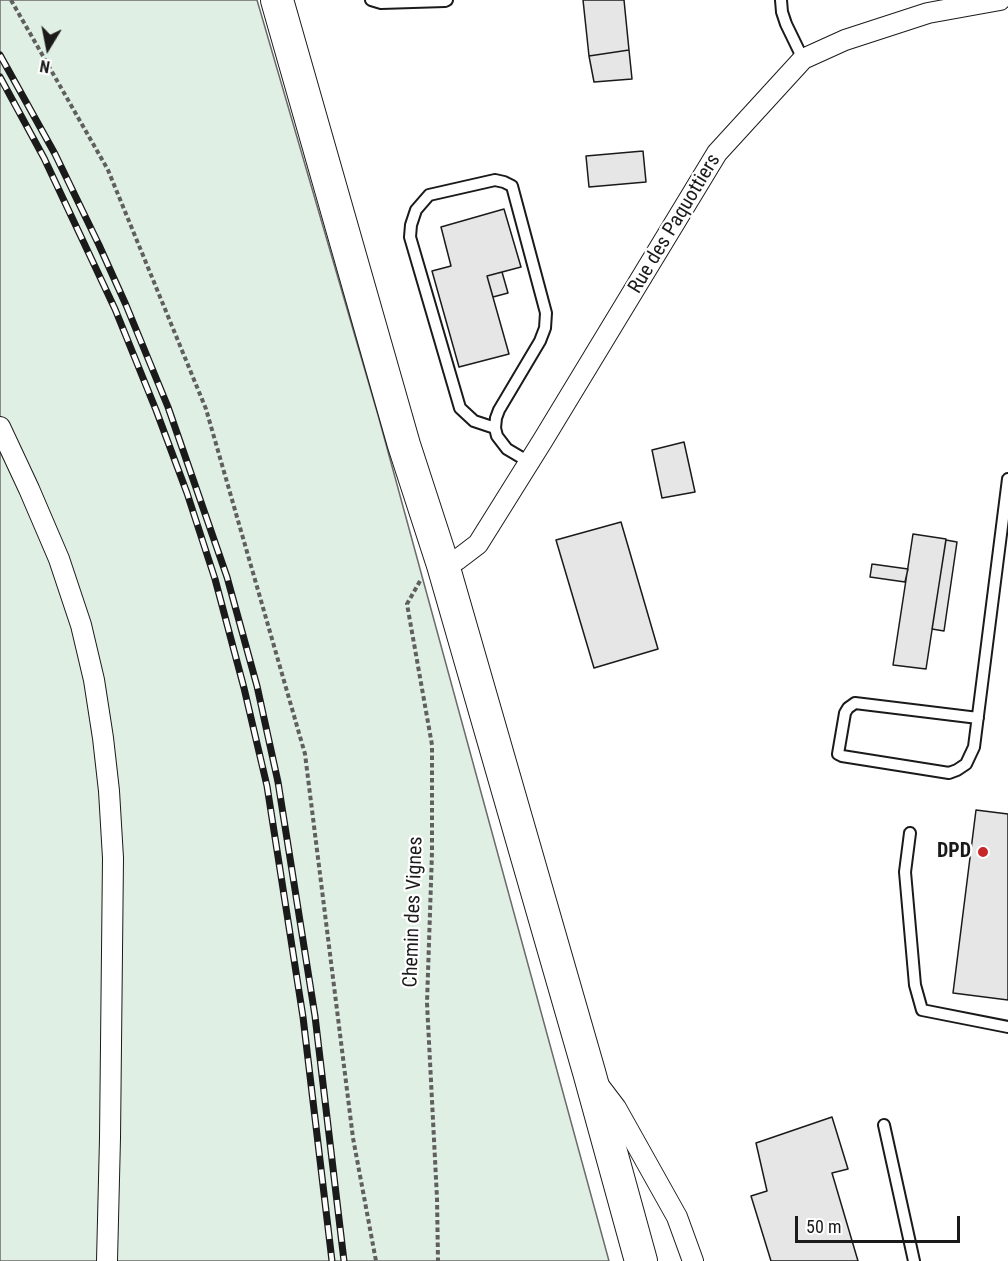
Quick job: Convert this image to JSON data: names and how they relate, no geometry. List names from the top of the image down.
{
  "streets": {
    "street": ["Rue des Paquottiers"],
    "path": ["Chemin des Vignes"]
  },
  "crossings": [
    ["Rue des Paquottiers", "Chemin des Vignes"]
  ],
  "places": ["DPD"],
  "scale_bar": "50 m",
  "north": "bottom"
}
